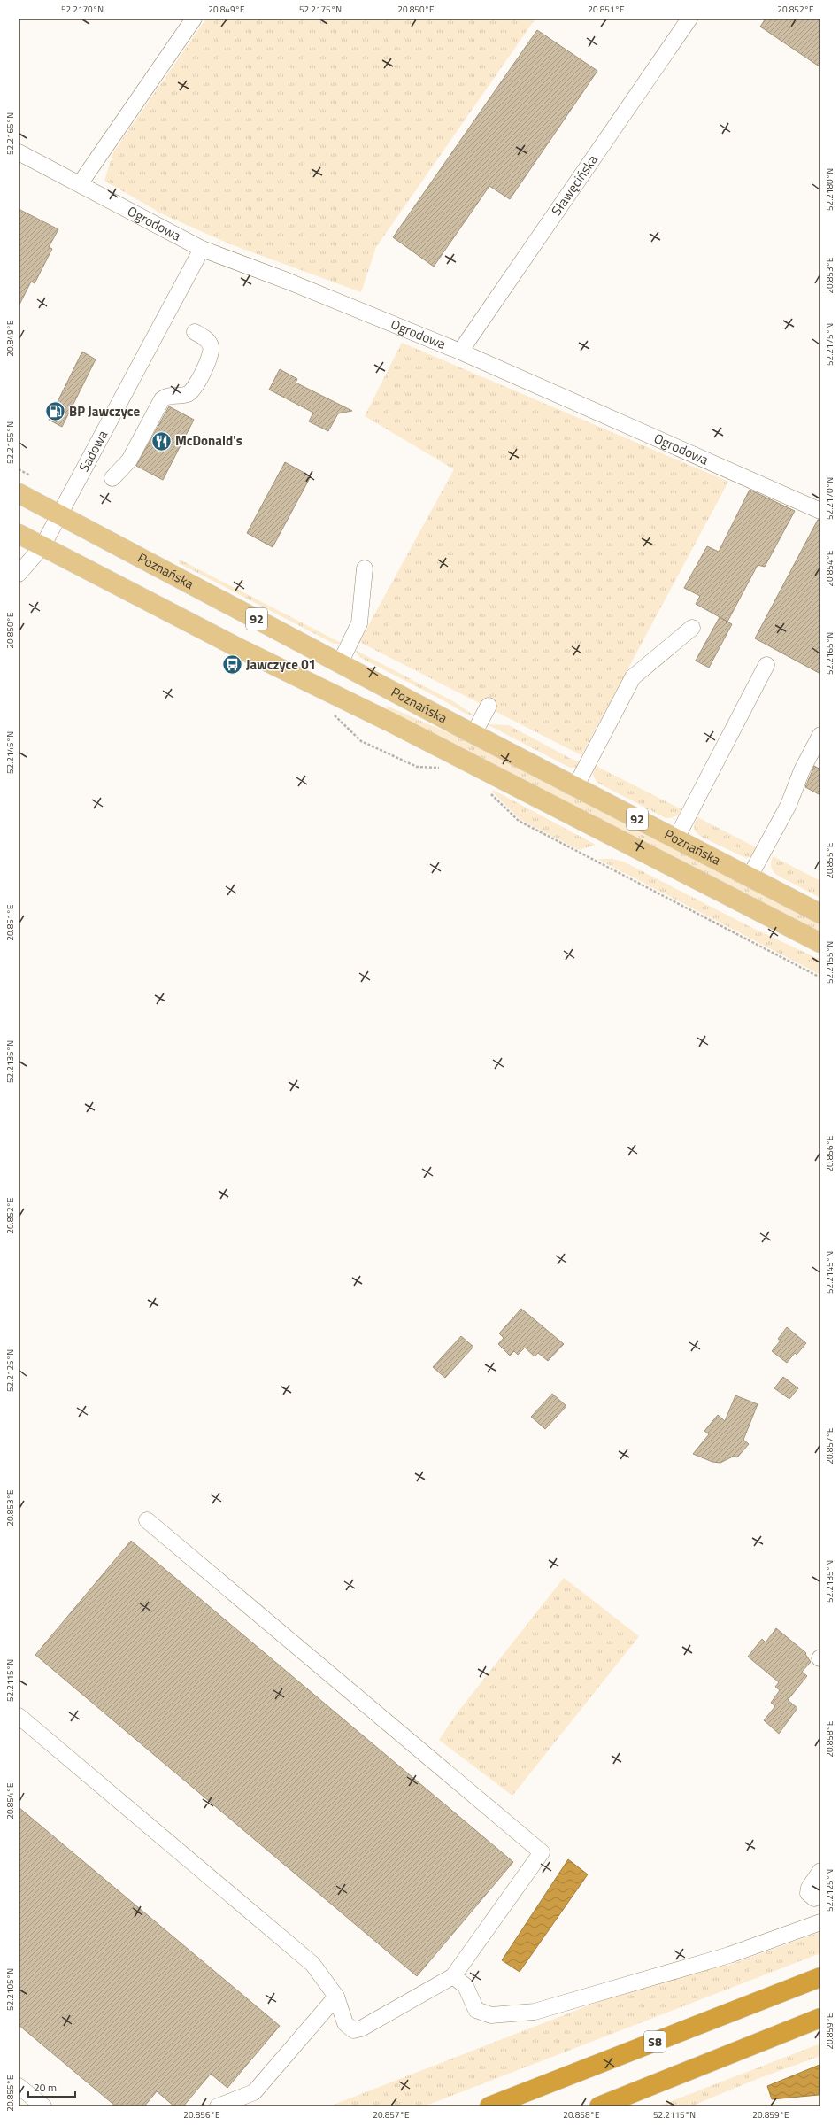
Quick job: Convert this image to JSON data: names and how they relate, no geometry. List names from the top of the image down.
{
  "streets": {
    "highway": ["S8"],
    "main road": ["Poznańska", "92"],
    "street": ["Sławęcińska", "Ogrodowa", "Sadowa"]
  },
  "crossings": [
    ["Sławęcińska", "Ogrodowa"],
    ["Ogrodowa", "Sadowa"],
    ["Sadowa", "Poznańska"]
  ],
  "places": {
    "fuel station": ["BP Jawczyce"],
    "restaurant": ["McDonald's"],
    "bus stop": ["Jawczyce 01"]
  },
  "scale_bar": "20 m",
  "coordinates": [
    "52.2170°N",
    "20.849°E",
    "52.2175°N",
    "20.850°E",
    "20.851°E",
    "20.852°E",
    "52.2165°N",
    "52.2180°N",
    "20.853°E",
    "52.2155°N",
    "20.854°E",
    "52.2145°N",
    "20.855°E",
    "52.2135°N",
    "20.856°E",
    "52.2125°N",
    "20.857°E",
    "52.2115°N",
    "20.858°E",
    "52.2105°N",
    "20.859°E"
  ]
}
